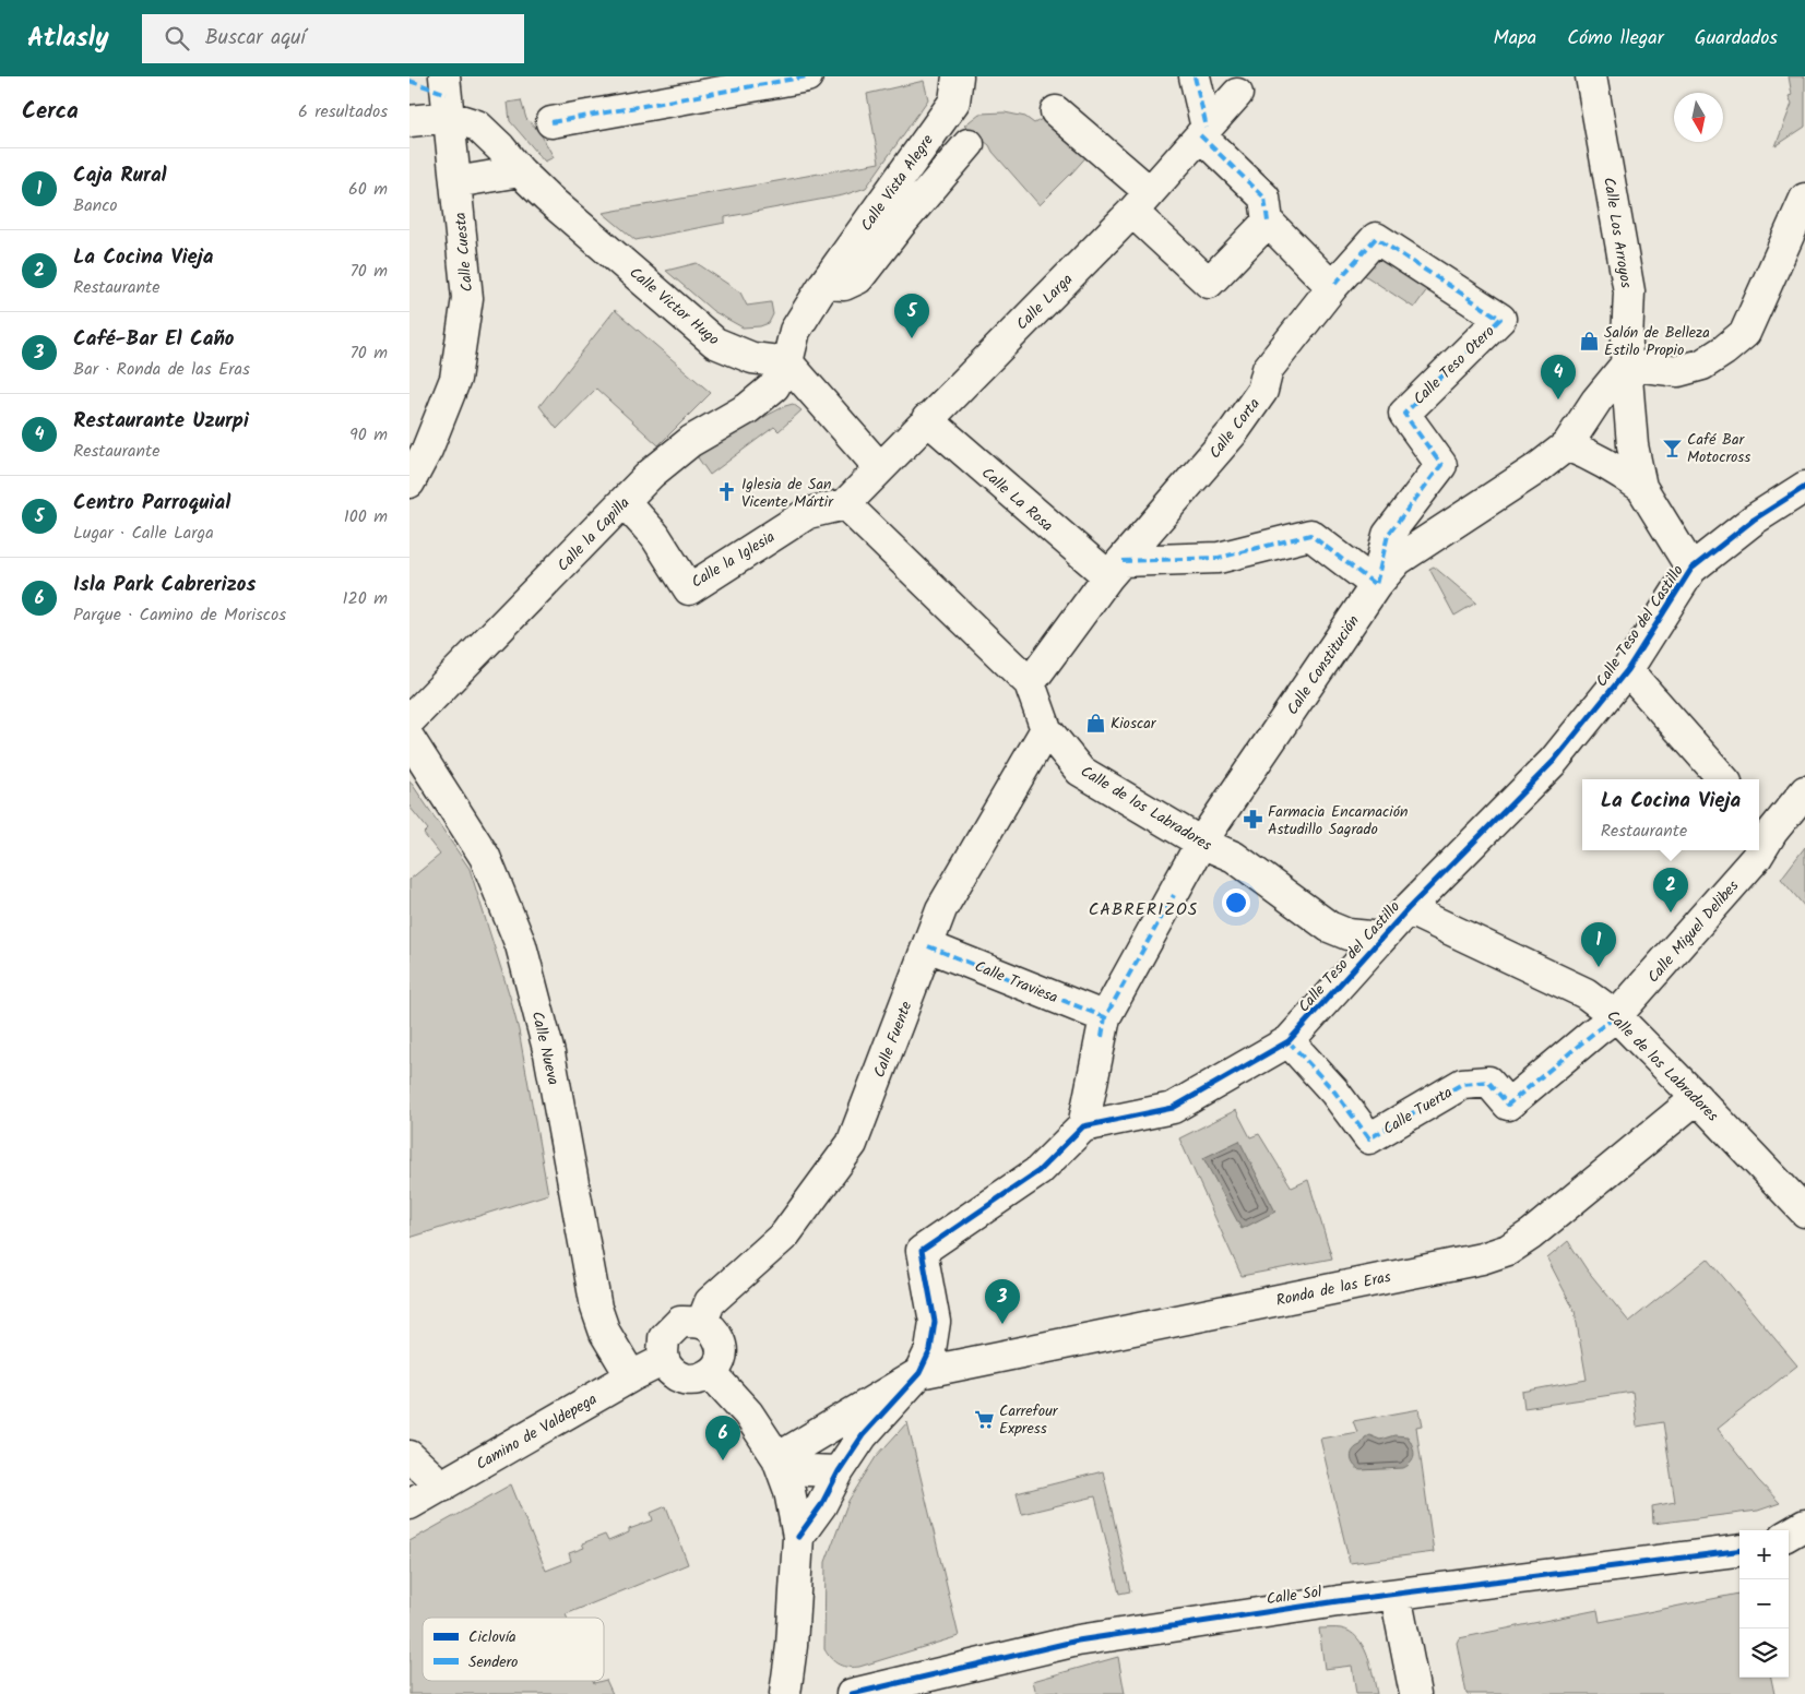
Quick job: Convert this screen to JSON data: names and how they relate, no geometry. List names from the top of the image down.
{
  "streets": {
    "street": [
      "Calle Vista Alegre",
      "Calle Los Arroyos",
      "Calle Cuesta",
      "Calle Larga",
      "Calle Victor Hugo",
      "Calle Teso Otero",
      "Calle Corta",
      "Calle La Rosa",
      "Calle la Capilla",
      "Calle la Iglesia",
      "Calle Teso del Castillo",
      "Calle Constitución",
      "Calle de los Labradores",
      "Calle Miguel Delibes",
      "Calle Traviesa",
      "Calle Fuente",
      "Calle Nueva",
      "Calle Tuerta",
      "Ronda de las Eras",
      "Camino de Valdepega",
      "Calle Sol"
    ]
  },
  "crossings": [
    ["Calle Vista Alegre", "Calle Victor Hugo"],
    ["Calle Vista Alegre", "Calle la Capilla"],
    ["Calle Los Arroyos", "Calle Teso del Castillo"],
    ["Calle Los Arroyos", "Calle Constitución"],
    ["Calle Cuesta", "Calle Victor Hugo"],
    ["Calle Larga", "Calle La Rosa"],
    ["Calle Larga", "Calle la Iglesia"],
    ["Calle Larga", "Calle de los Labradores"],
    ["Calle Victor Hugo", "Calle la Capilla"],
    ["Calle Teso Otero", "Calle Corta"],
    ["Calle Teso Otero", "Calle Constitución"],
    ["Calle Corta", "Calle La Rosa"],
    ["Calle Corta", "Calle de los Labradores"],
    ["Calle la Capilla", "Calle la Iglesia"],
    ["Calle la Iglesia", "Calle de los Labradores"],
    ["Calle Teso del Castillo", "Calle de los Labradores"],
    ["Calle Teso del Castillo", "Calle Tuerta"],
    ["Calle Constitución", "Calle de los Labradores"],
    ["Calle Constitución", "Calle Traviesa"],
    ["Calle de los Labradores", "Calle Miguel Delibes"],
    ["Calle de los Labradores", "Calle Fuente"],
    ["Calle de los Labradores", "Calle Tuerta"],
    ["Calle de los Labradores", "Ronda de las Eras"],
    ["Calle Miguel Delibes", "Calle Tuerta"],
    ["Calle Traviesa", "Calle Fuente"],
    ["Calle Fuente", "Camino de Valdepega"],
    ["Calle Nueva", "Camino de Valdepega"]
  ],
  "districts": ["CABRERIZOS"],
  "places": {
    "shop": ["Salón de Belleza Estilo Propio", "Kioscar"],
    "bar": ["Café Bar Motocross"],
    "church": ["Iglesia de San Vicente Mártir"],
    "pharmacy": ["Farmacia Encarnación Astudillo Sagrado"],
    "supermarket": ["Carrefour Express"]
  },
  "legend": ["Ciclovía", "Sendero"],
  "north": "bottom",
  "page": {
    "header": "Atlasly",
    "search": "Buscar aquí",
    "nav": ["Mapa", "Cómo llegar", "Guardados"],
    "heading": ["Cerca", "6 resultados"],
    "list": [
      {
        "mark": "1",
        "name": "Caja Rural",
        "note": "Banco",
        "value": "60 m"
      },
      {
        "mark": "2",
        "name": "La Cocina Vieja",
        "note": "Restaurante",
        "value": "70 m"
      },
      {
        "mark": "3",
        "name": "Café-Bar El Caño",
        "note": "Bar · Ronda de las Eras",
        "value": "70 m"
      },
      {
        "mark": "4",
        "name": "Restaurante Uzurpi",
        "note": "Restaurante",
        "value": "90 m"
      },
      {
        "mark": "5",
        "name": "Centro Parroquial",
        "note": "Lugar · Calle Larga",
        "value": "100 m"
      },
      {
        "mark": "6",
        "name": "Isla Park Cabrerizos",
        "note": "Parque · Camino de Moriscos",
        "value": "120 m"
      }
    ],
    "pins": [
      "5",
      "4",
      "2",
      "1",
      "3",
      "6"
    ],
    "popup": ["La Cocina Vieja", "Restaurante"],
    "map_buttons": ["+", "−"]
  }
}
